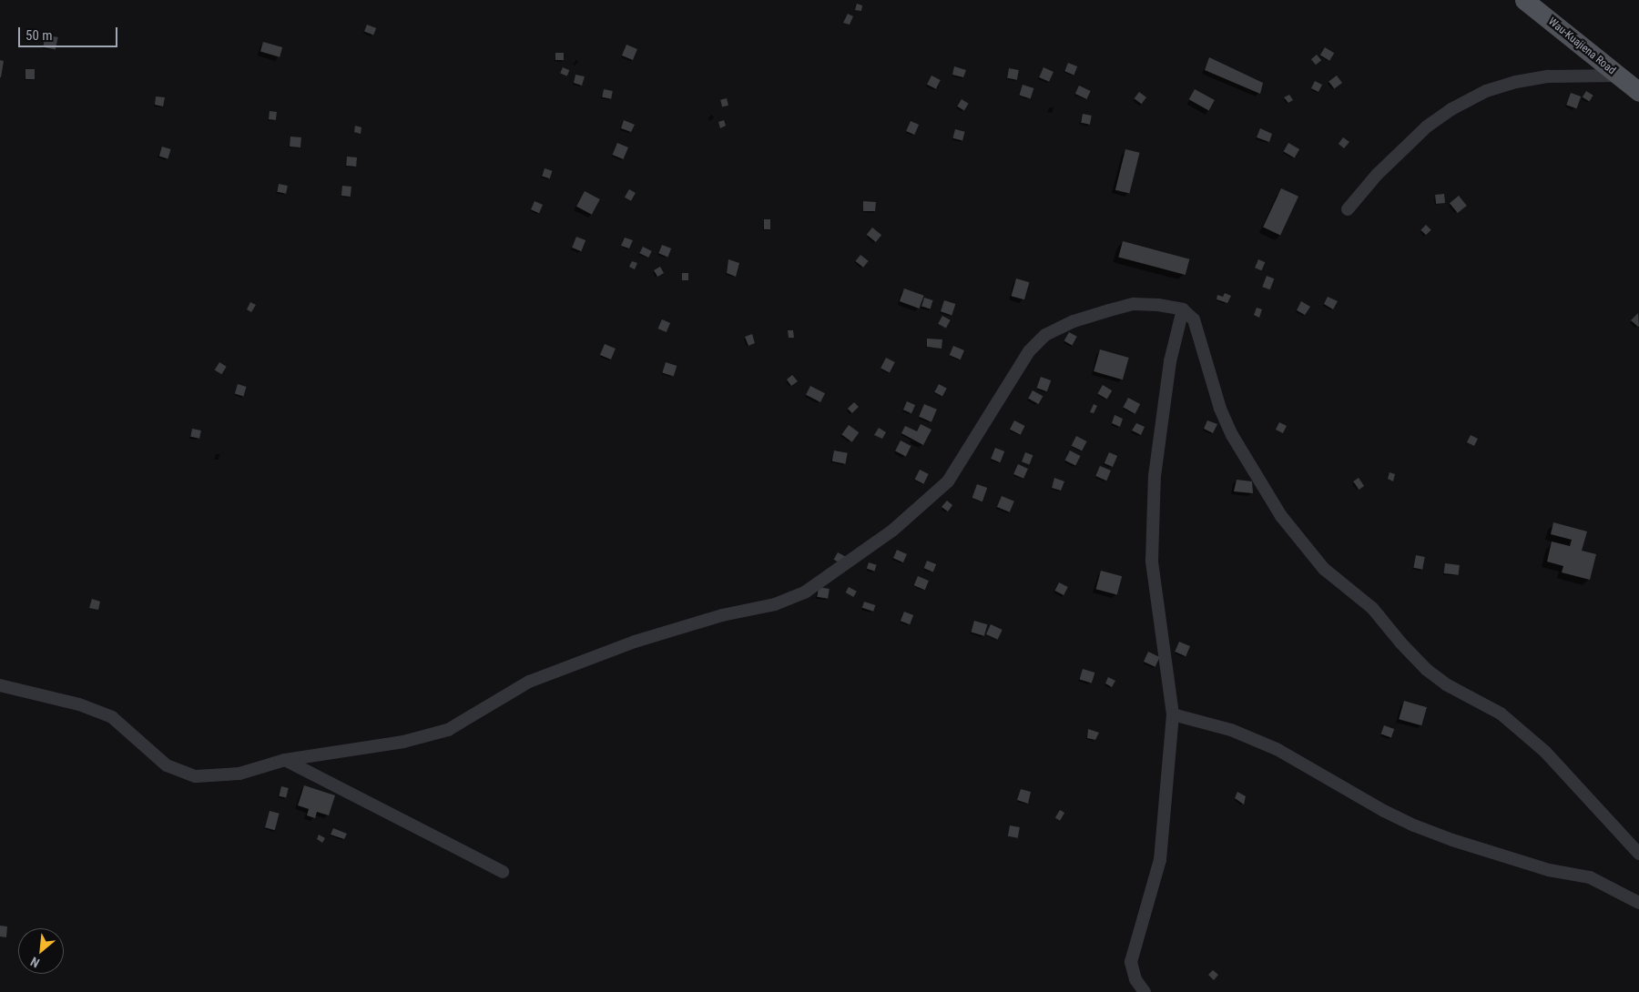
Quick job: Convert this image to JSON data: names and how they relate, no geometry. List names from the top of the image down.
{
  "streets": {
    "main road": ["Wau-Kuajiena Road"]
  },
  "scale_bar": "50 m",
  "north": "bottom left"
}
